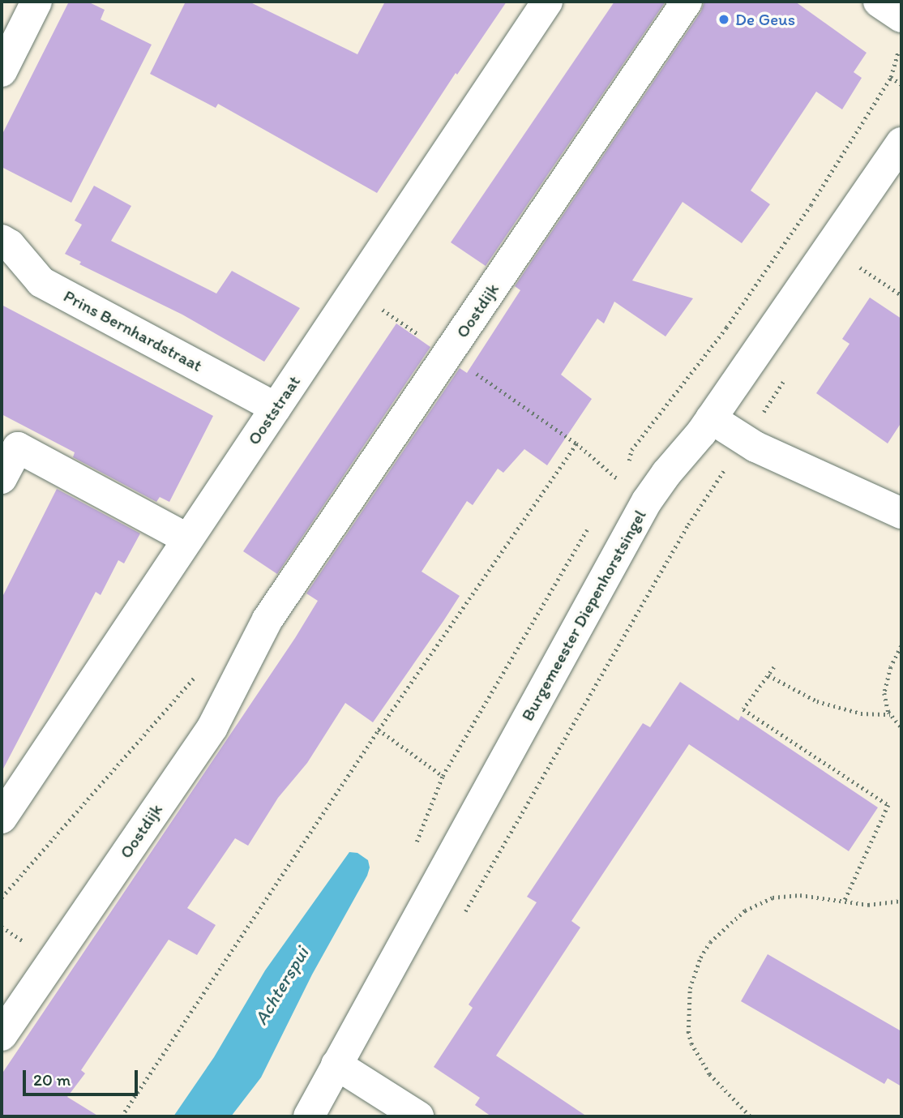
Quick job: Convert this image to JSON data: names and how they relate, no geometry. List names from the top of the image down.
{
  "streets": {
    "street": [
      "Oostdijk",
      "Prins Bernhardstraat",
      "Ooststraat",
      "Burgemeester Diepenhorstsingel"
    ]
  },
  "crossings": [
    ["Prins Bernhardstraat", "Ooststraat"]
  ],
  "water": ["Achterspui"],
  "places": ["De Geus"],
  "scale_bar": "20 m"
}
